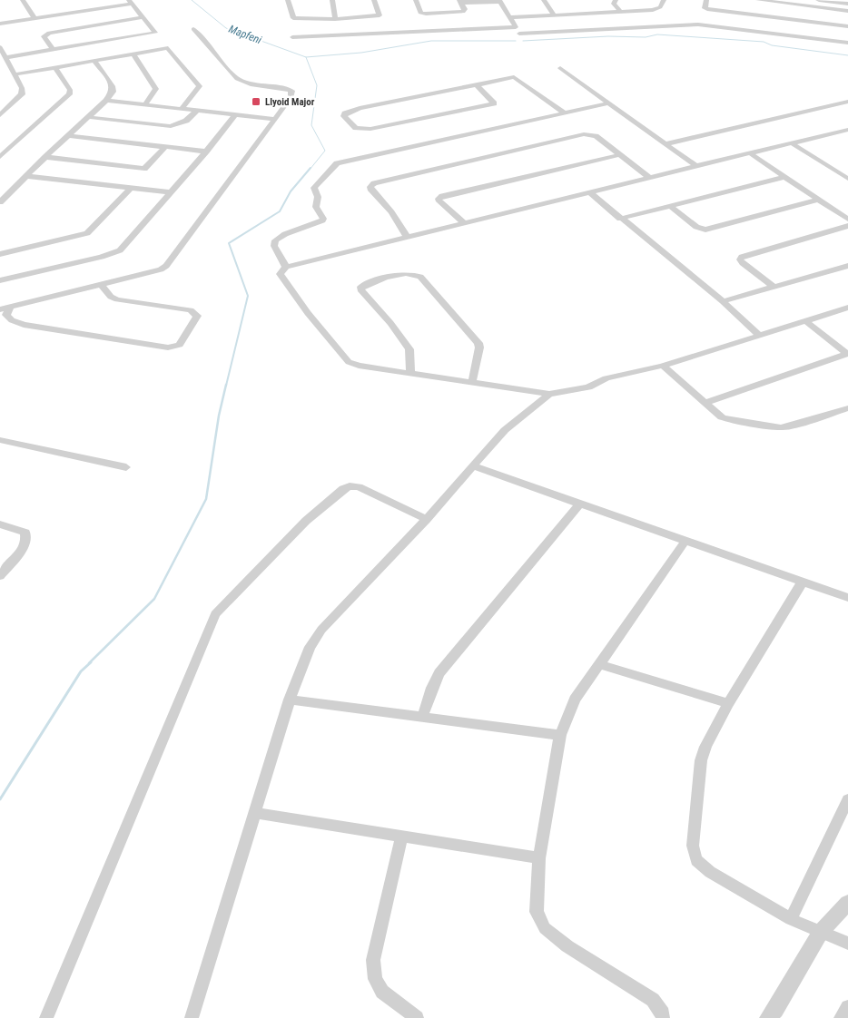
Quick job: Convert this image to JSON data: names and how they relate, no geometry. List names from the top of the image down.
{
  "water": ["Mapfeni"],
  "places": {
    "transit": ["Llyoid Major"]
  }
}
